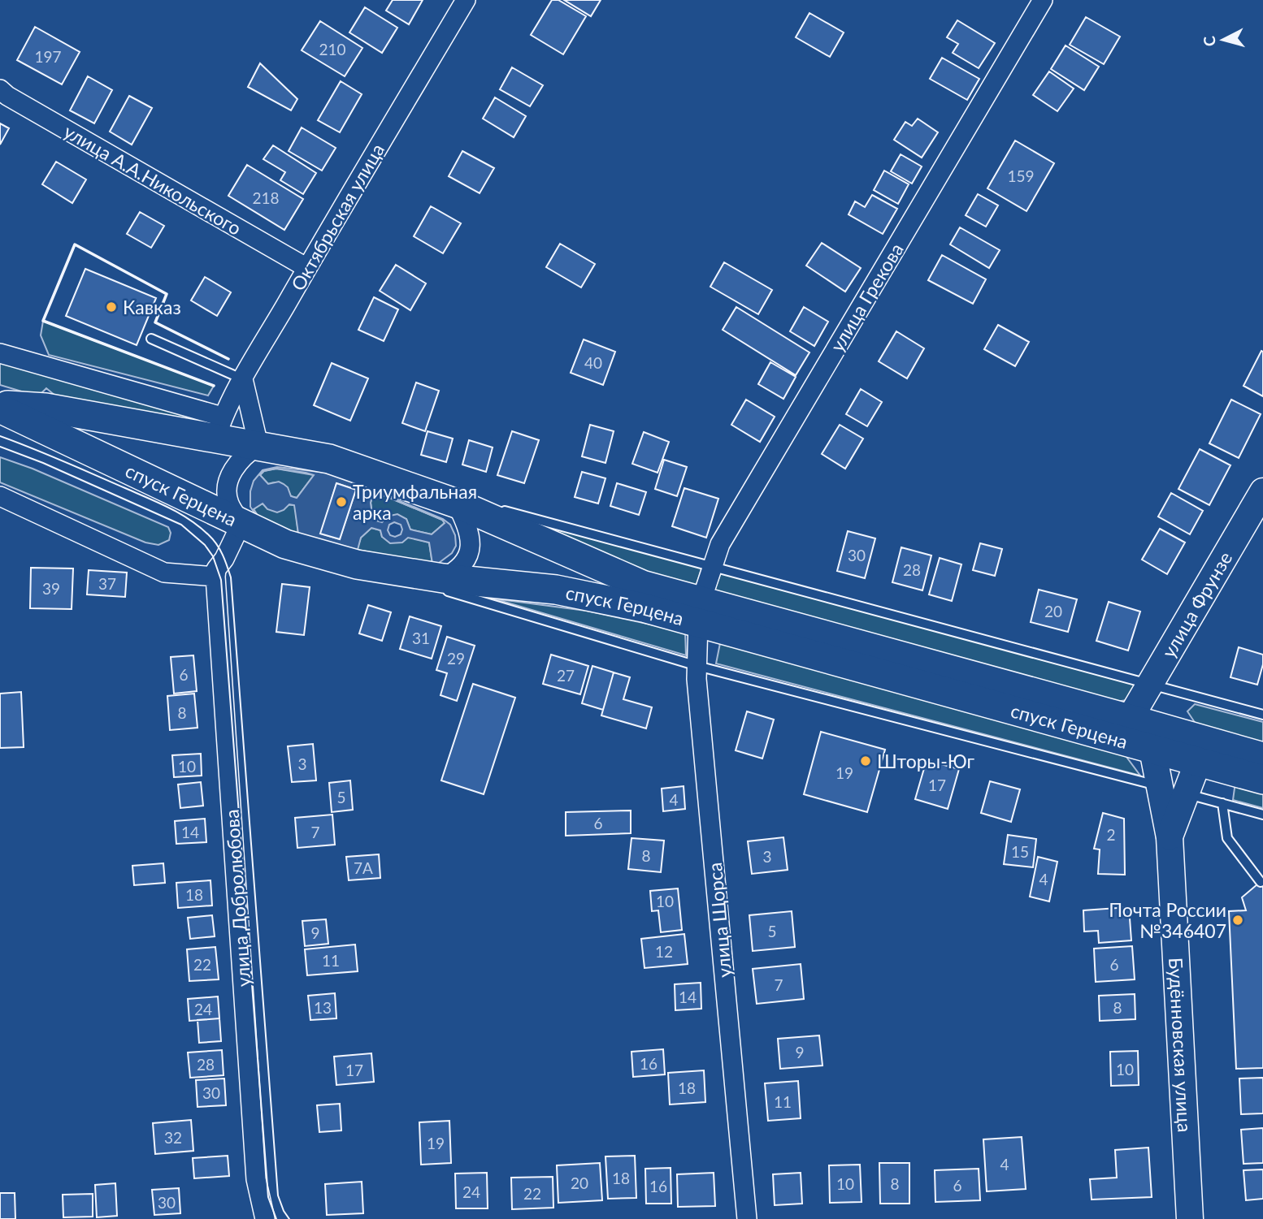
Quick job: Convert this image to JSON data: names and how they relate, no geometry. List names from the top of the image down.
{
  "streets": {
    "main road": ["спуск Герцена"],
    "street": [
      "улица А.А.Никольского",
      "Октябрьская улица",
      "улица Грекова",
      "улица Фрунзе",
      "улица Добролюбова",
      "улица Щорса",
      "Будённовская улица"
    ]
  },
  "crossings": [
    ["улица А.А.Никольского", "Октябрьская улица"],
    ["Октябрьская улица", "спуск Герцена"],
    ["улица Грекова", "спуск Герцена"],
    ["улица Грекова", "улица Щорса"],
    ["спуск Герцена", "улица Фрунзе"],
    ["спуск Герцена", "улица Щорса"],
    ["спуск Герцена", "Будённовская улица"]
  ],
  "places": [
    "Кавказ",
    "Триумфальная арка",
    "Шторы-Юг",
    "Почта России №346407"
  ],
  "house_numbers": [
    "210",
    "197",
    "159",
    "218",
    "40",
    "30",
    "28",
    "37",
    "39",
    "20",
    "31",
    "29",
    "6",
    "27",
    "8",
    "3",
    "10",
    "19",
    "17",
    "5",
    "4",
    "6",
    "14",
    "7",
    "2",
    "15",
    "8",
    "3",
    "7А",
    "4",
    "18",
    "10",
    "5",
    "9",
    "12",
    "11",
    "22",
    "6",
    "7",
    "14",
    "13",
    "8",
    "24",
    "9",
    "16",
    "28",
    "10",
    "17",
    "18",
    "30",
    "11",
    "32",
    "19",
    "4",
    "18",
    "20",
    "10",
    "8",
    "6",
    "16",
    "24",
    "22",
    "30"
  ],
  "north": "left"
}
